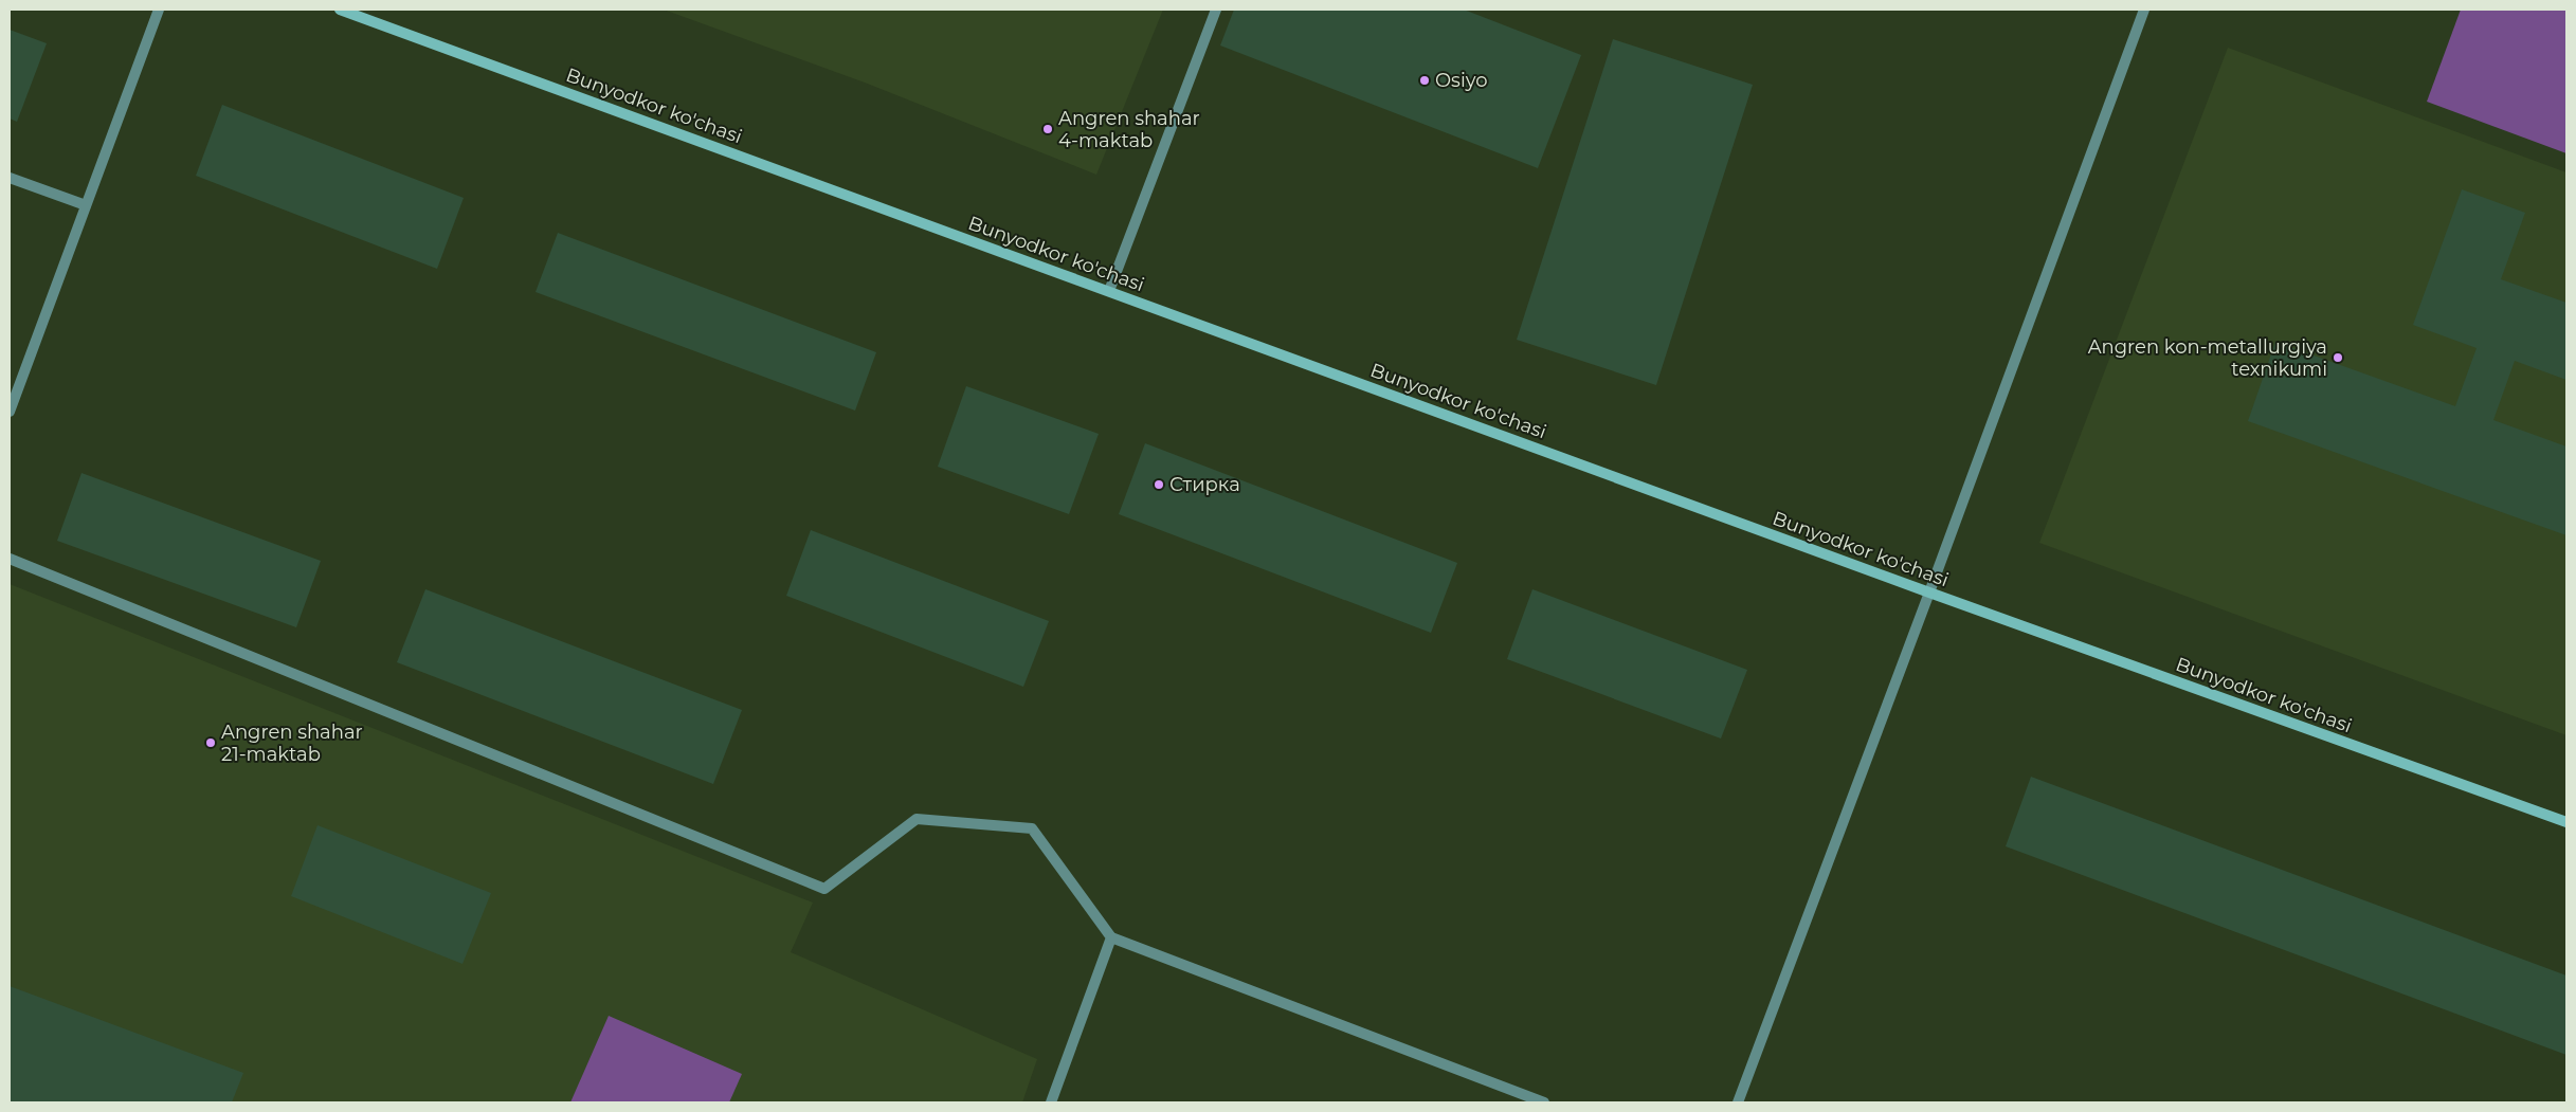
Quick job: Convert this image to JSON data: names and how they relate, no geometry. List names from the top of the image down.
{
  "streets": {
    "main road": ["Bunyodkor ko'chasi"]
  },
  "places": [
    "Osiyo",
    "Angren shahar 4-maktab",
    "Angren kon-metallurgiya texnikumi",
    "Стирка",
    "Angren shahar 21-maktab"
  ]
}
